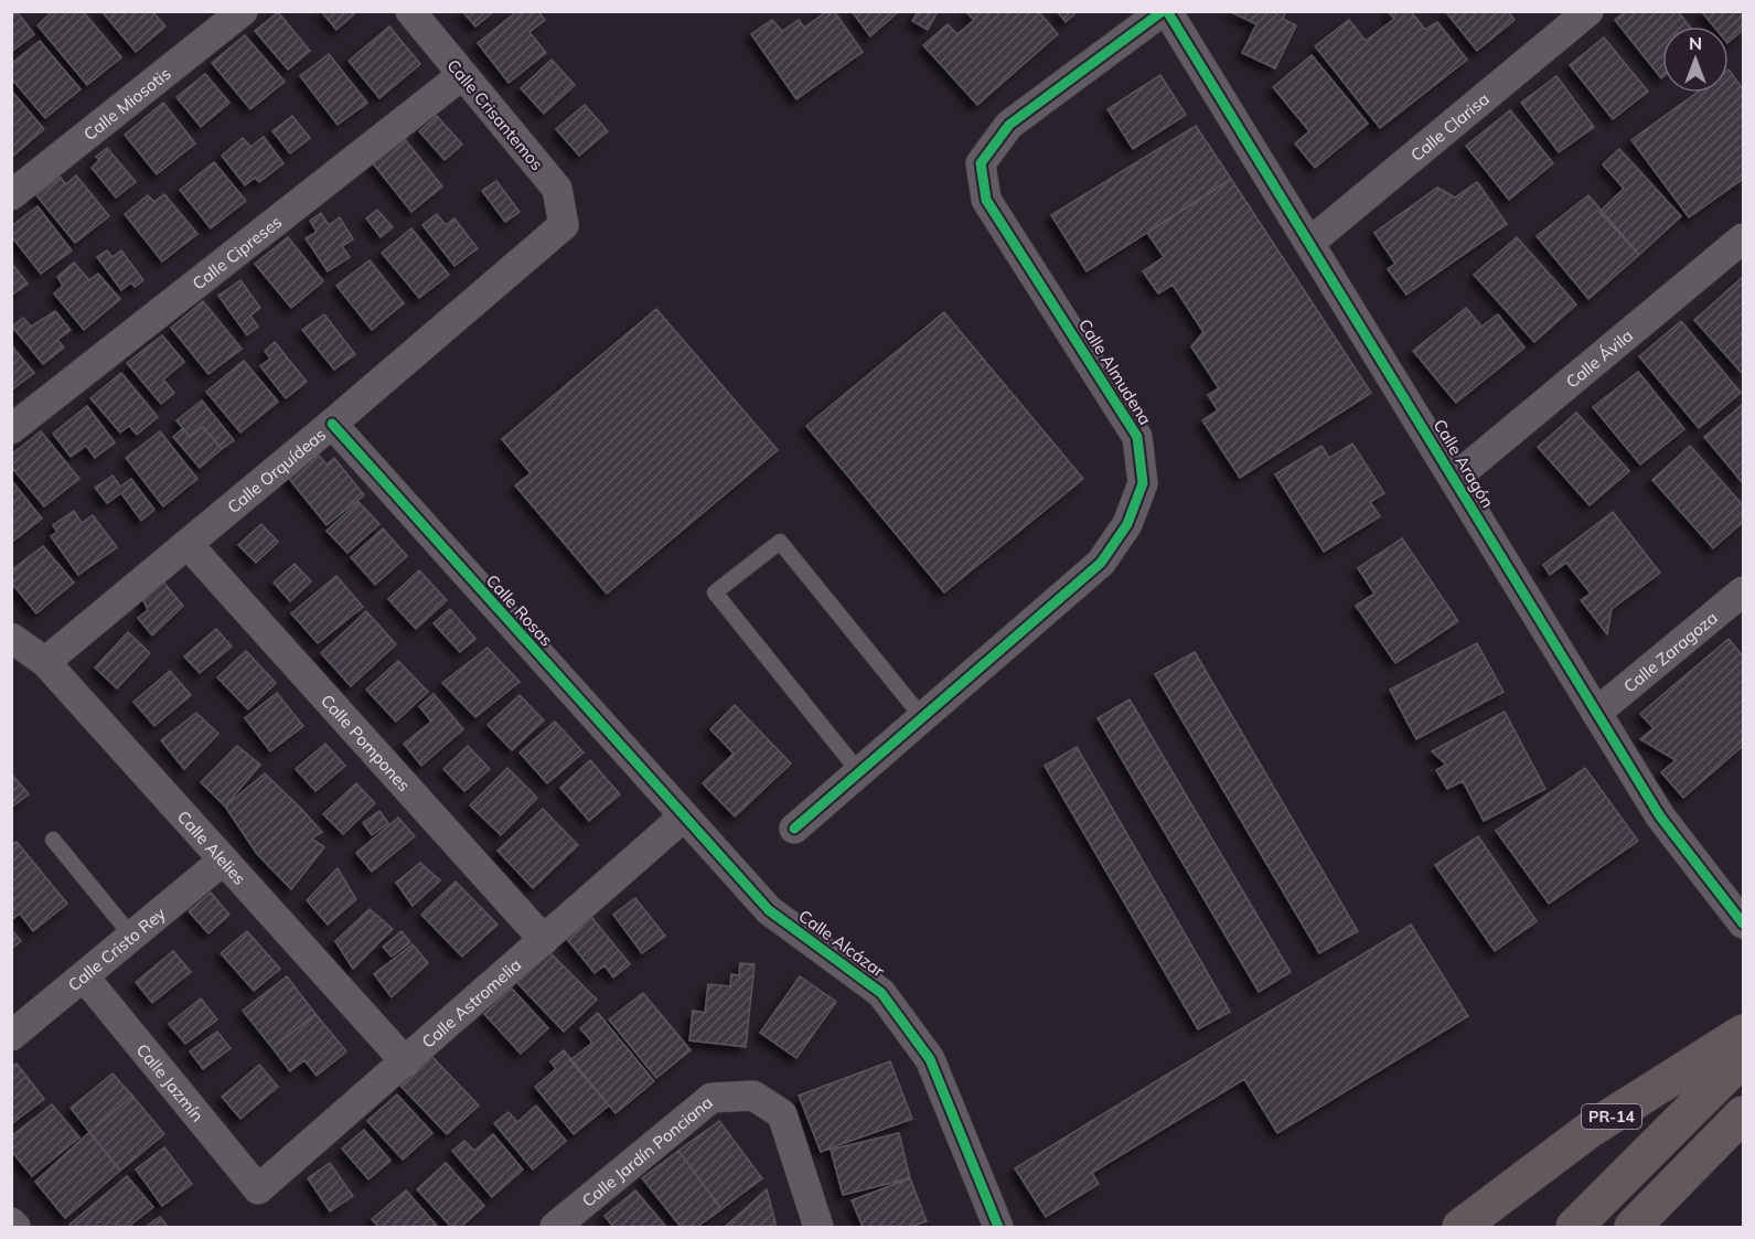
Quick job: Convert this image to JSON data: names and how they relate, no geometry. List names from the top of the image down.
{
  "streets": {
    "main road": ["PR-14"],
    "street": [
      "Calle Miosotis",
      "Calle Crisantemos",
      "Calle Clarisa",
      "Calle Cipreses",
      "Calle Ávila",
      "Calle Almudena",
      "Calle Aragón",
      "Calle Orquídeas",
      "Calle Rosas",
      "Calle Zaragoza",
      "Calle Pompones",
      "Calle Alelies",
      "Calle Alcázar",
      "Calle Cristo Rey",
      "Calle Astromelia",
      "Calle Jazmín",
      "Calle Jardín Ponciana"
    ]
  },
  "crossings": [
    ["Calle Crisantemos", "Calle Cipreses"],
    ["Calle Crisantemos", "Calle Orquídeas"],
    ["Calle Clarisa", "Calle Aragón"],
    ["Calle Ávila", "Calle Aragón"],
    ["Calle Almudena", "Calle Aragón"],
    ["Calle Aragón", "Calle Zaragoza"],
    ["Calle Orquídeas", "Calle Rosas"],
    ["Calle Orquídeas", "Calle Pompones"],
    ["Calle Orquídeas", "Calle Alelies"],
    ["Calle Rosas", "Calle Alcázar"],
    ["Calle Rosas", "Calle Astromelia"],
    ["Calle Pompones", "Calle Astromelia"],
    ["Calle Alelies", "Calle Cristo Rey"],
    ["Calle Alelies", "Calle Astromelia"],
    ["Calle Alcázar", "Calle Astromelia"],
    ["Calle Cristo Rey", "Calle Jazmín"],
    ["Calle Astromelia", "Calle Jazmín"]
  ],
  "north": "top"
}
